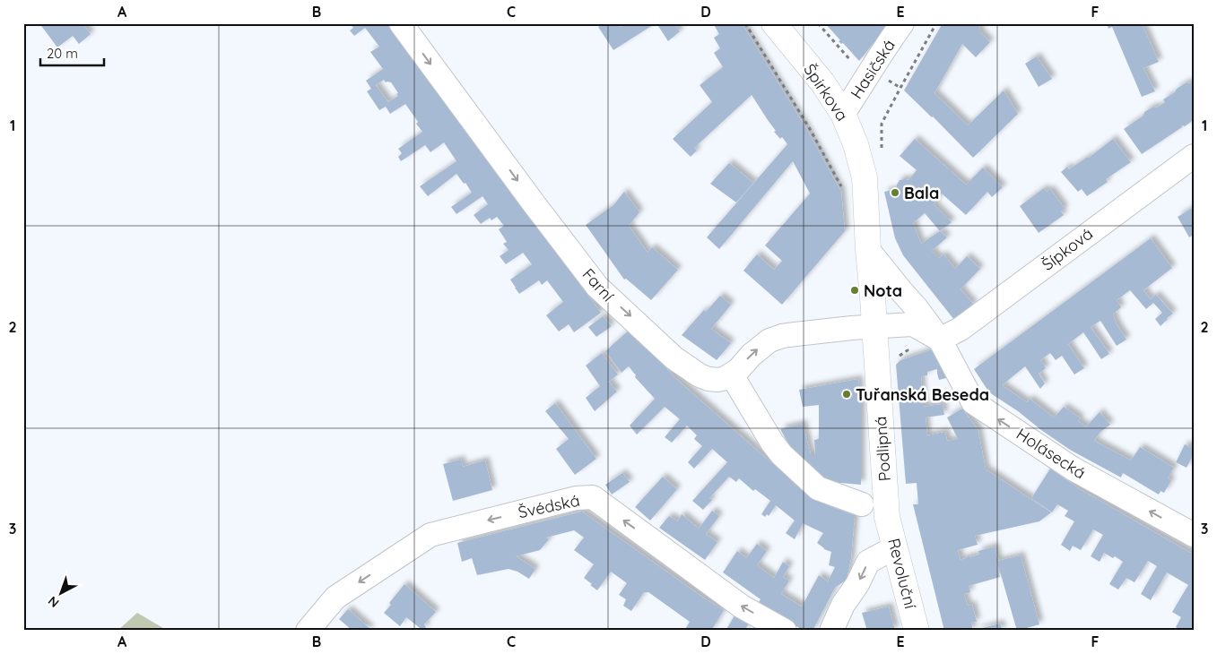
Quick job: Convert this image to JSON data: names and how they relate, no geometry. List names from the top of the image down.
{
  "streets": {
    "main road": ["Špirkova", "Podlipná", "Revoluční"],
    "street": [
      "Hasičská",
      "Šípková",
      "Farní",
      "Holásecká",
      "Švédská"
    ]
  },
  "crossings": [
    ["Hasičská", "Špirkova"],
    ["Špirkova", "Podlipná"],
    ["Šípková", "Holásecká"],
    ["Podlipná", "Revoluční"]
  ],
  "one_way": ["Farní", "Švédská"],
  "places": ["Bala", "Nota", "Tuřanská Beseda"],
  "scale_bar": "20 m",
  "north": "bottom left",
  "grid": {
    "columns": [
      "A",
      "B",
      "C",
      "D",
      "E",
      "F"
    ],
    "rows": ["1", "2", "3"]
  }
}
